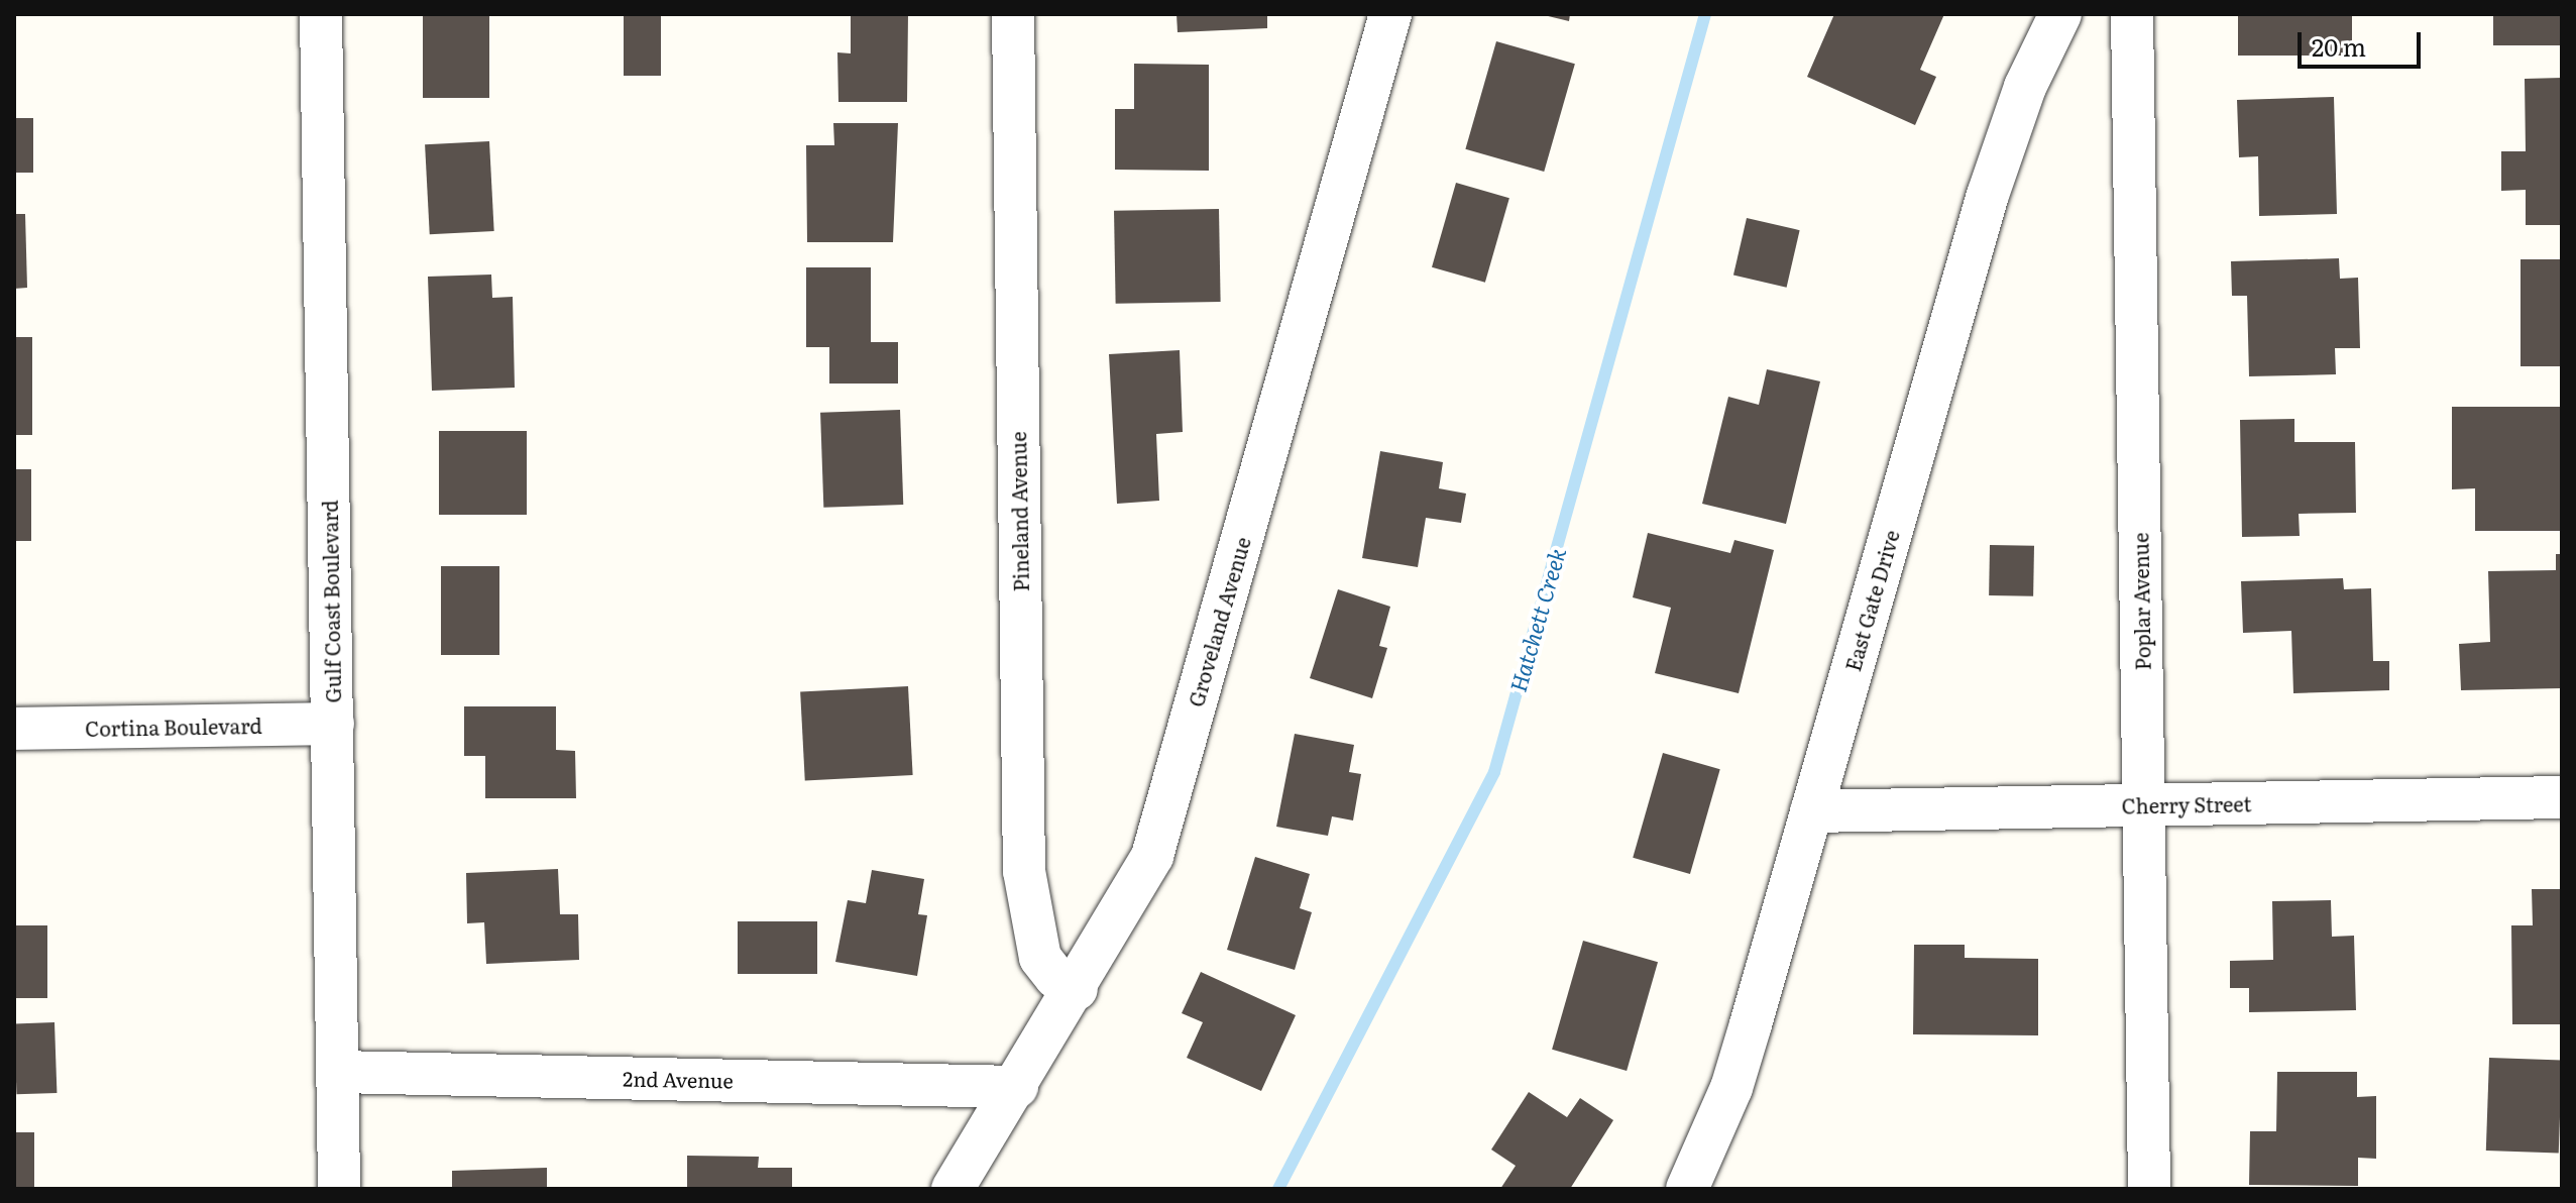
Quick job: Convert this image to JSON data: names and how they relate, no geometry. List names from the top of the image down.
{
  "streets": {
    "street": [
      "Pineland Avenue",
      "East Gate Drive",
      "Gulf Coast Boulevard",
      "Poplar Avenue",
      "Groveland Avenue",
      "Cortina Boulevard",
      "Cherry Street",
      "2nd Avenue"
    ]
  },
  "crossings": [
    ["Pineland Avenue", "Groveland Avenue"],
    ["East Gate Drive", "Cherry Street"],
    ["Gulf Coast Boulevard", "Cortina Boulevard"],
    ["Gulf Coast Boulevard", "2nd Avenue"],
    ["Poplar Avenue", "Cherry Street"],
    ["Groveland Avenue", "2nd Avenue"]
  ],
  "water": ["Hatchett Creek"],
  "scale_bar": "20 m"
}
